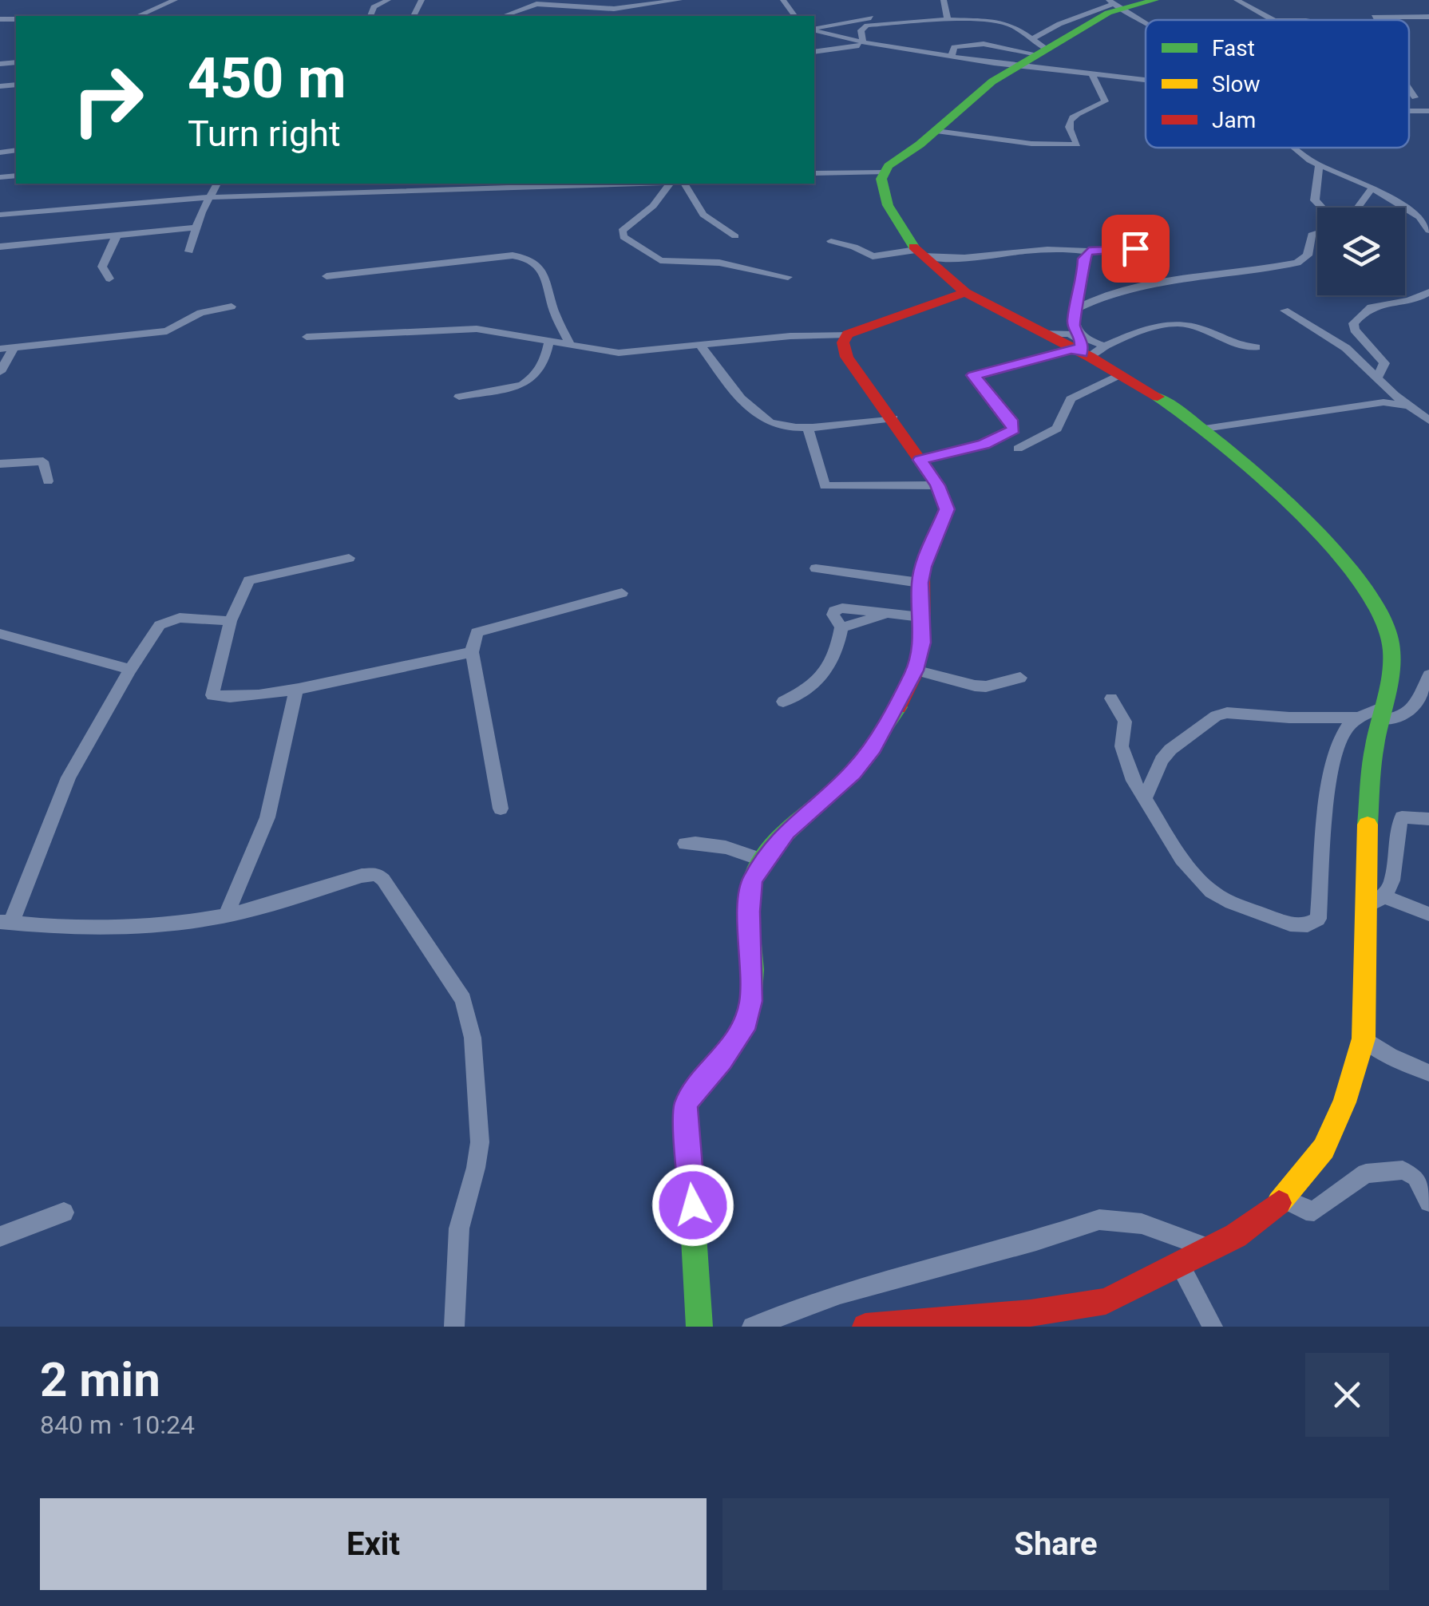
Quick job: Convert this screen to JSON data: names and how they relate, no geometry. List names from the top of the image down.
{
  "legend": ["Fast", "Slow", "Jam"],
  "page": {
    "turn": ["450 m", "Turn right"],
    "heading": ["2 min", "840 m · 10:24"],
    "buttons": ["Exit", "Share"]
  }
}
